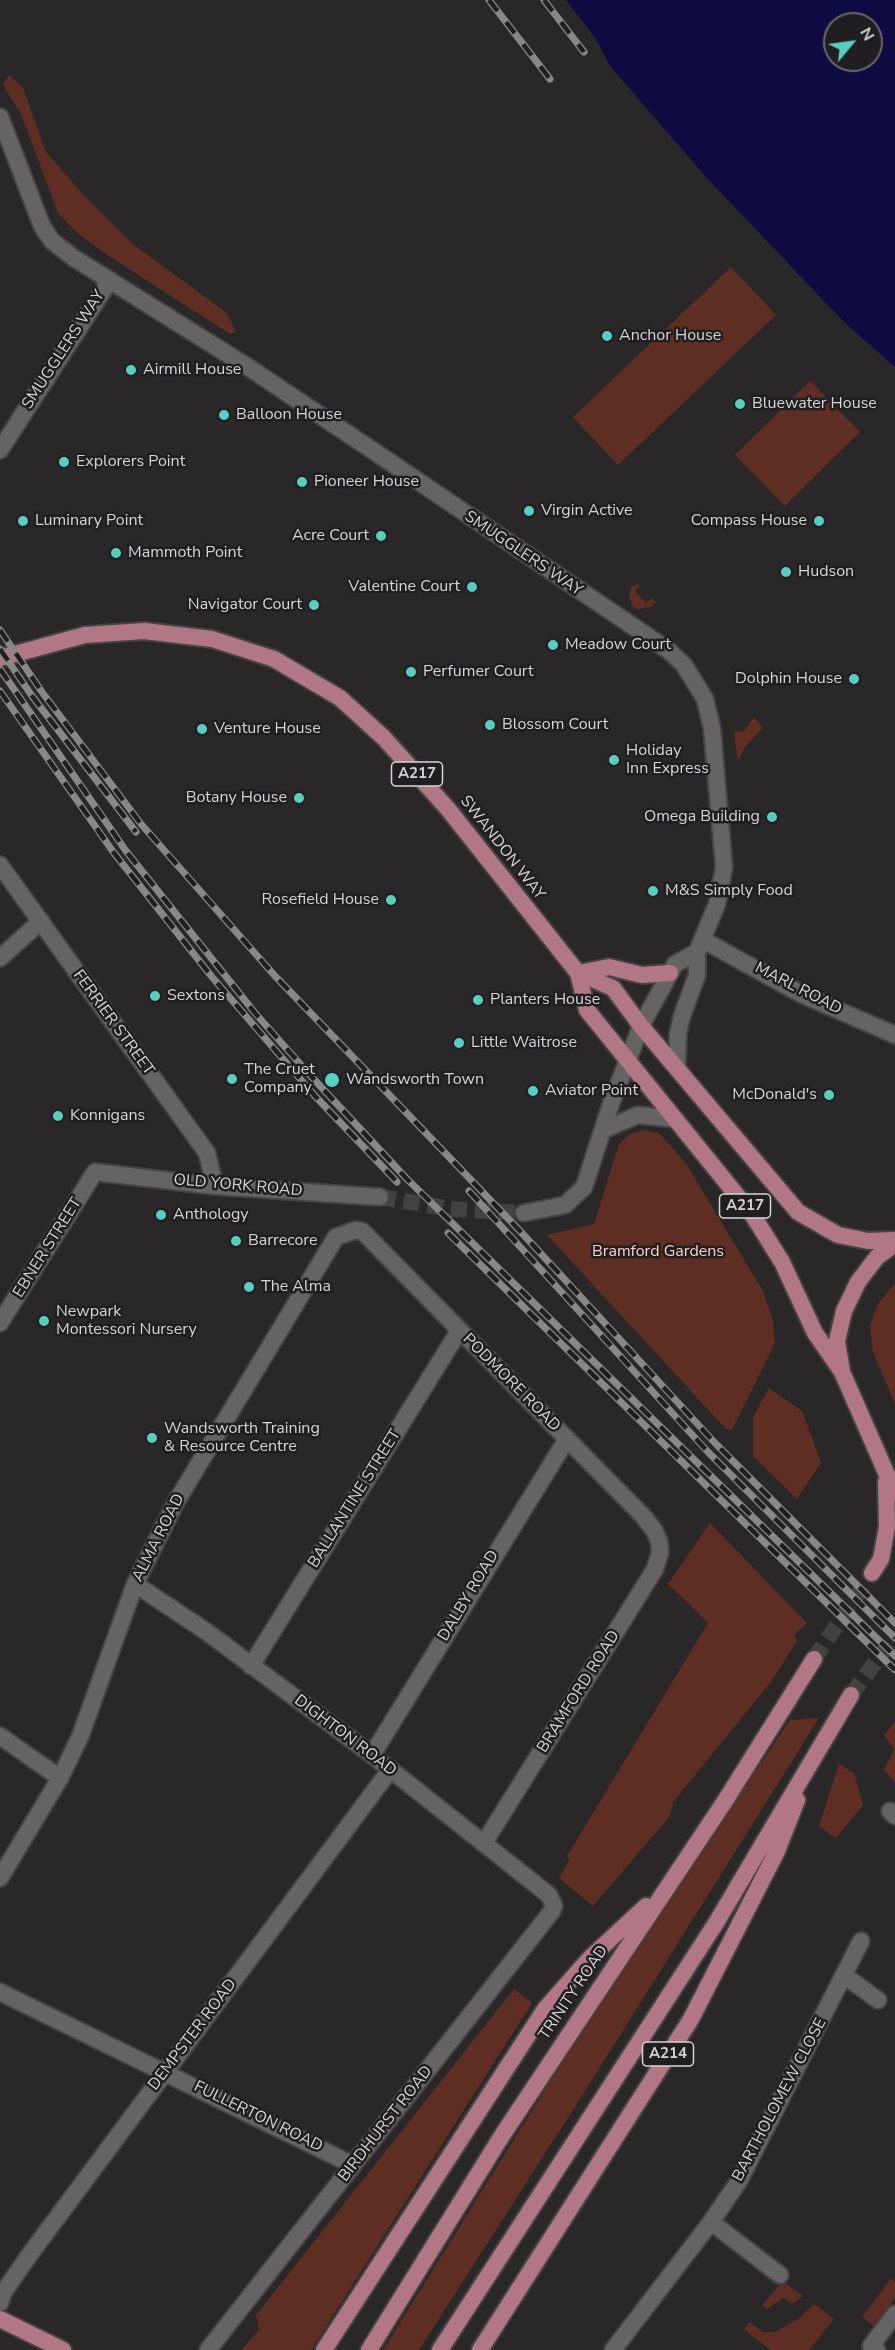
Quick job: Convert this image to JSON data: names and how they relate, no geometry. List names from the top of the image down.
{
  "streets": {
    "highway": [
      "A217",
      "SWANDON WAY",
      "TRINITY ROAD",
      "A214"
    ],
    "street": [
      "SMUGGLERS WAY",
      "MARL ROAD",
      "FERRIER STREET",
      "OLD YORK ROAD",
      "EBNER STREET",
      "PODMORE ROAD",
      "BALLANTINE STREET",
      "ALMA ROAD",
      "DALBY ROAD",
      "BRAMFORD ROAD",
      "DIGHTON ROAD",
      "DEMPSTER ROAD",
      "BARTHOLOMEW CLOSE",
      "FULLERTON ROAD",
      "BIRDHURST ROAD"
    ]
  },
  "crossings": [
    ["SMUGGLERS WAY", "SWANDON WAY"],
    ["SMUGGLERS WAY", "MARL ROAD"],
    ["A217", "SWANDON WAY"],
    ["FERRIER STREET", "OLD YORK ROAD"],
    ["OLD YORK ROAD", "EBNER STREET"],
    ["PODMORE ROAD", "BALLANTINE STREET"],
    ["PODMORE ROAD", "ALMA ROAD"],
    ["PODMORE ROAD", "DALBY ROAD"],
    ["PODMORE ROAD", "BRAMFORD ROAD"],
    ["BALLANTINE STREET", "DIGHTON ROAD"],
    ["ALMA ROAD", "DIGHTON ROAD"],
    ["DALBY ROAD", "DIGHTON ROAD"],
    ["BRAMFORD ROAD", "DIGHTON ROAD"],
    ["DIGHTON ROAD", "DEMPSTER ROAD"],
    ["DIGHTON ROAD", "BIRDHURST ROAD"],
    ["DEMPSTER ROAD", "FULLERTON ROAD"],
    ["FULLERTON ROAD", "BIRDHURST ROAD"]
  ],
  "parks": ["Bramford Gardens"],
  "places": [
    "Anchor House",
    "Airmill House",
    "Bluewater House",
    "Balloon House",
    "Explorers Point",
    "Pioneer House",
    "Virgin Active",
    "Luminary Point",
    "Compass House",
    "Acre Court",
    "Mammoth Point",
    "Hudson",
    "Valentine Court",
    "Navigator Court",
    "Meadow Court",
    "Perfumer Court",
    "Dolphin House",
    "Blossom Court",
    "Venture House",
    "Holiday Inn Express",
    "Botany House",
    "Omega Building",
    "M&S Simply Food",
    "Rosefield House",
    "Sextons",
    "Planters House",
    "Little Waitrose",
    "The Cruet Company",
    "Wandsworth Town",
    "Aviator Point",
    "McDonald's",
    "Konnigans",
    "Anthology",
    "Barrecore",
    "The Alma",
    "Newpark Montessori Nursery",
    "Wandsworth Training & Resource Centre"
  ],
  "north": "top right"
}
